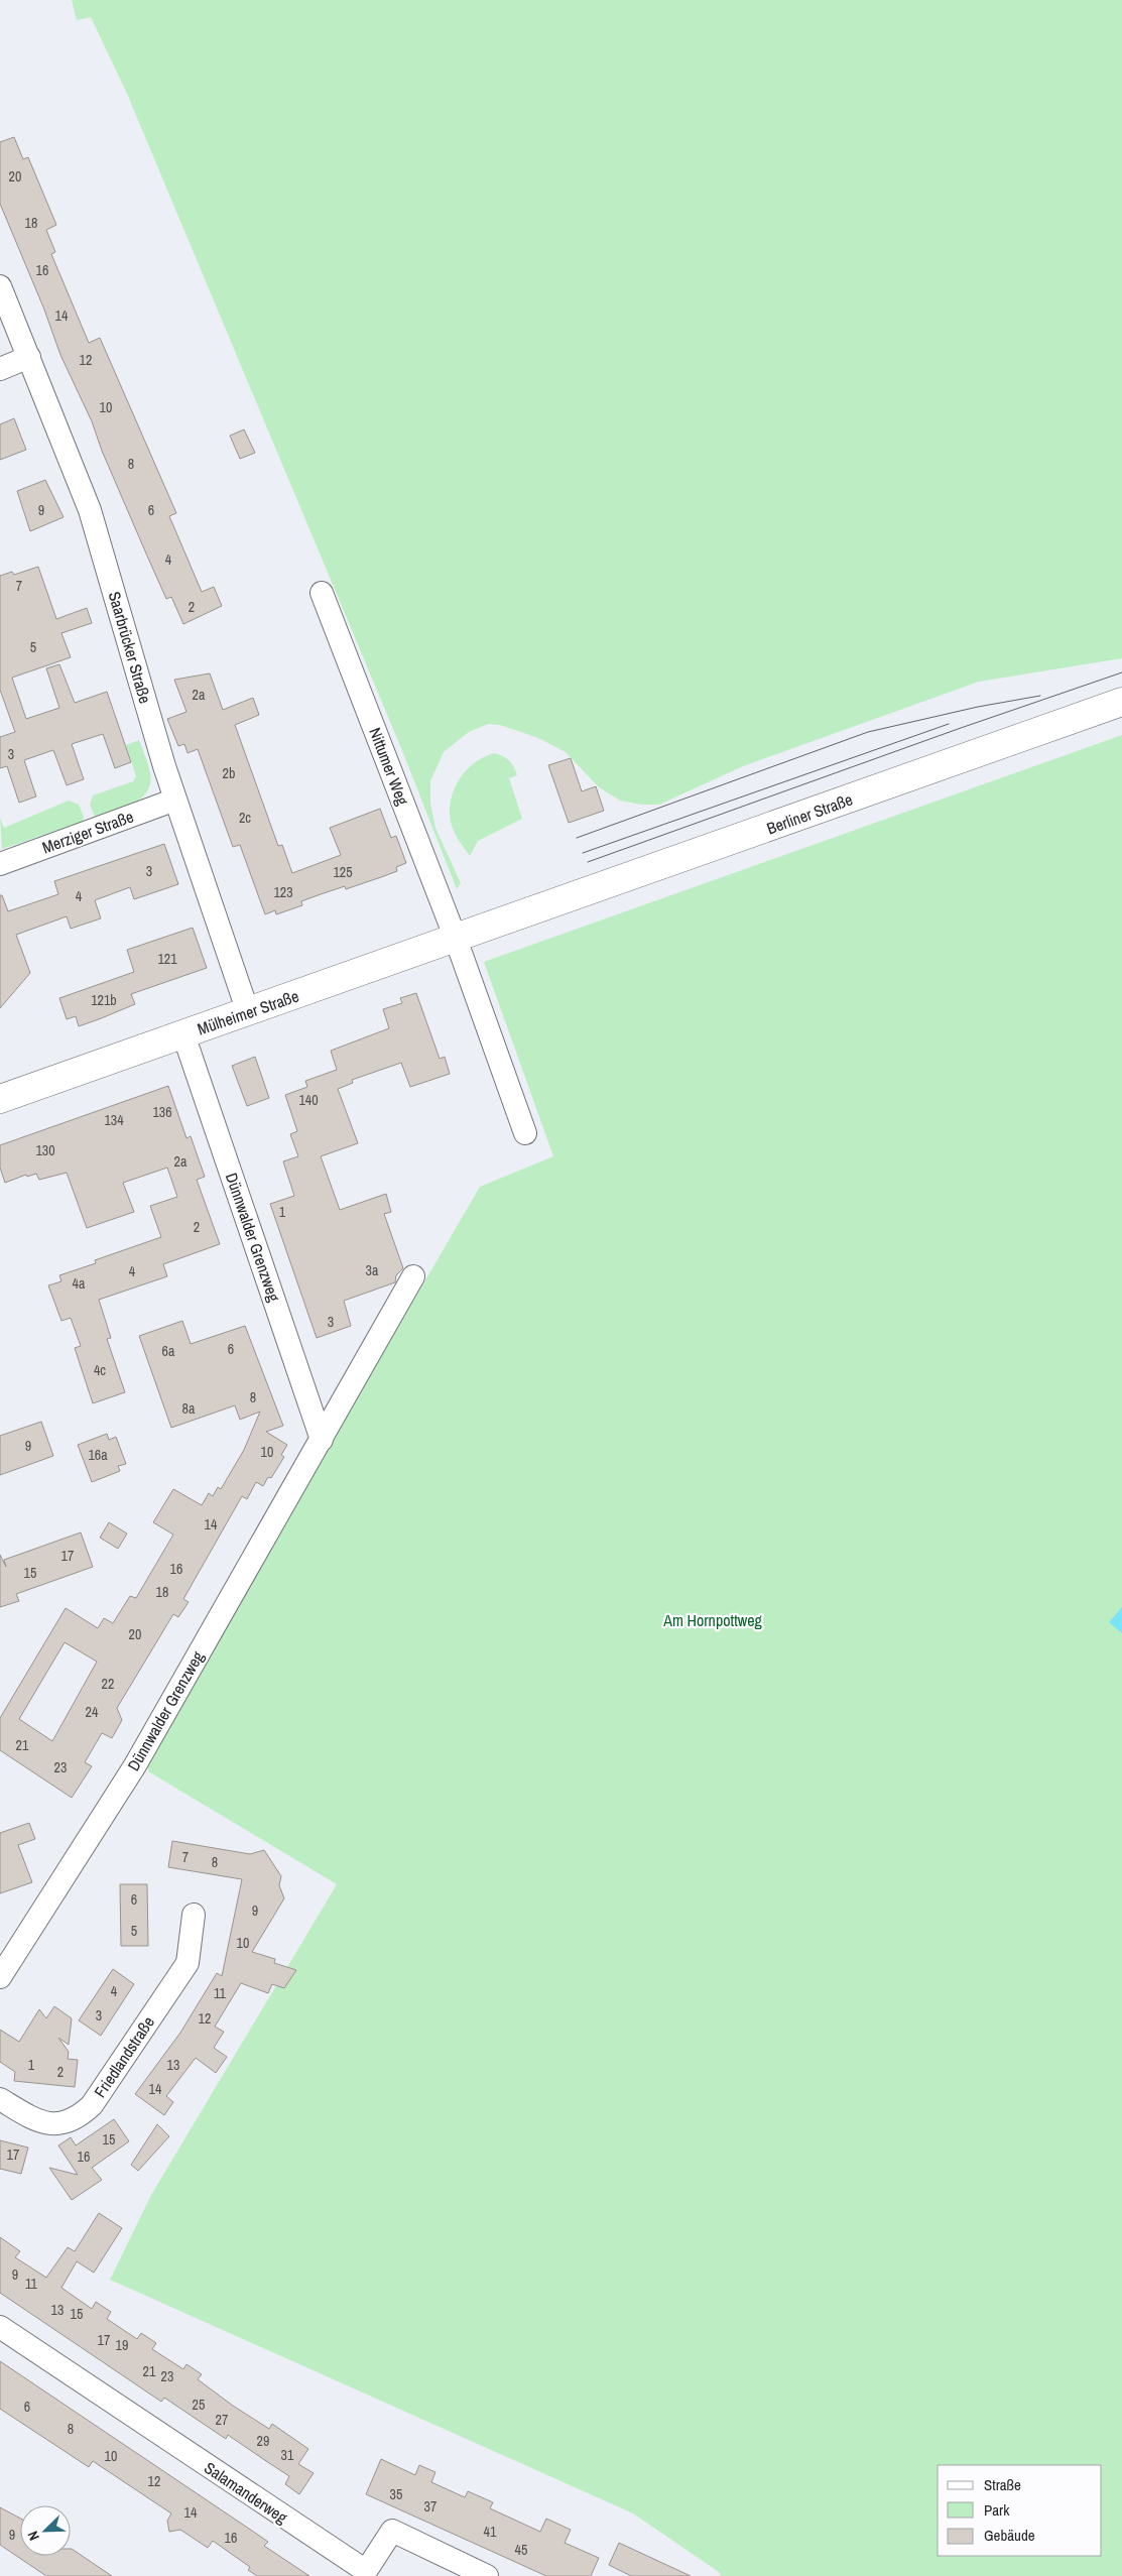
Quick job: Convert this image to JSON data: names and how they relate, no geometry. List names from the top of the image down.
{
  "streets": {
    "main road": ["Berliner Straße", "Mülheimer Straße"],
    "street": [
      "Saarbrücker Straße",
      "Nittumer Weg",
      "Merziger Straße",
      "Dünnwalder Grenzweg",
      "Friedlandstraße",
      "Salamanderweg"
    ]
  },
  "crossings": [
    ["Saarbrücker Straße", "Merziger Straße"],
    ["Saarbrücker Straße", "Mülheimer Straße"],
    ["Nittumer Weg", "Mülheimer Straße"],
    ["Berliner Straße", "Mülheimer Straße"],
    ["Mülheimer Straße", "Dünnwalder Grenzweg"]
  ],
  "parks": ["Am Hornpottweg"],
  "house_numbers": [
    "20",
    "18",
    "16",
    "14",
    "12",
    "10",
    "8",
    "9",
    "6",
    "4",
    "7",
    "2",
    "5",
    "2a",
    "3",
    "2b",
    "2c",
    "3",
    "125",
    "123",
    "4",
    "121",
    "121b",
    "140",
    "136",
    "134",
    "130",
    "2a",
    "1",
    "2",
    "3a",
    "4",
    "4a",
    "3",
    "6",
    "6a",
    "4c",
    "8",
    "8a",
    "9",
    "10",
    "16a",
    "14",
    "17",
    "16",
    "15",
    "18",
    "20",
    "22",
    "24",
    "21",
    "23",
    "7",
    "8",
    "6",
    "9",
    "5",
    "10",
    "4",
    "11",
    "3",
    "12",
    "1",
    "13",
    "2",
    "14",
    "15",
    "17",
    "16",
    "9",
    "11",
    "13",
    "15",
    "17",
    "19",
    "21",
    "23",
    "25",
    "6",
    "27",
    "8",
    "29",
    "31",
    "10",
    "12",
    "35",
    "37",
    "14",
    "41",
    "9",
    "16",
    "45"
  ],
  "legend": ["Straße", "Park", "Gebäude"],
  "north": "bottom left"
}
